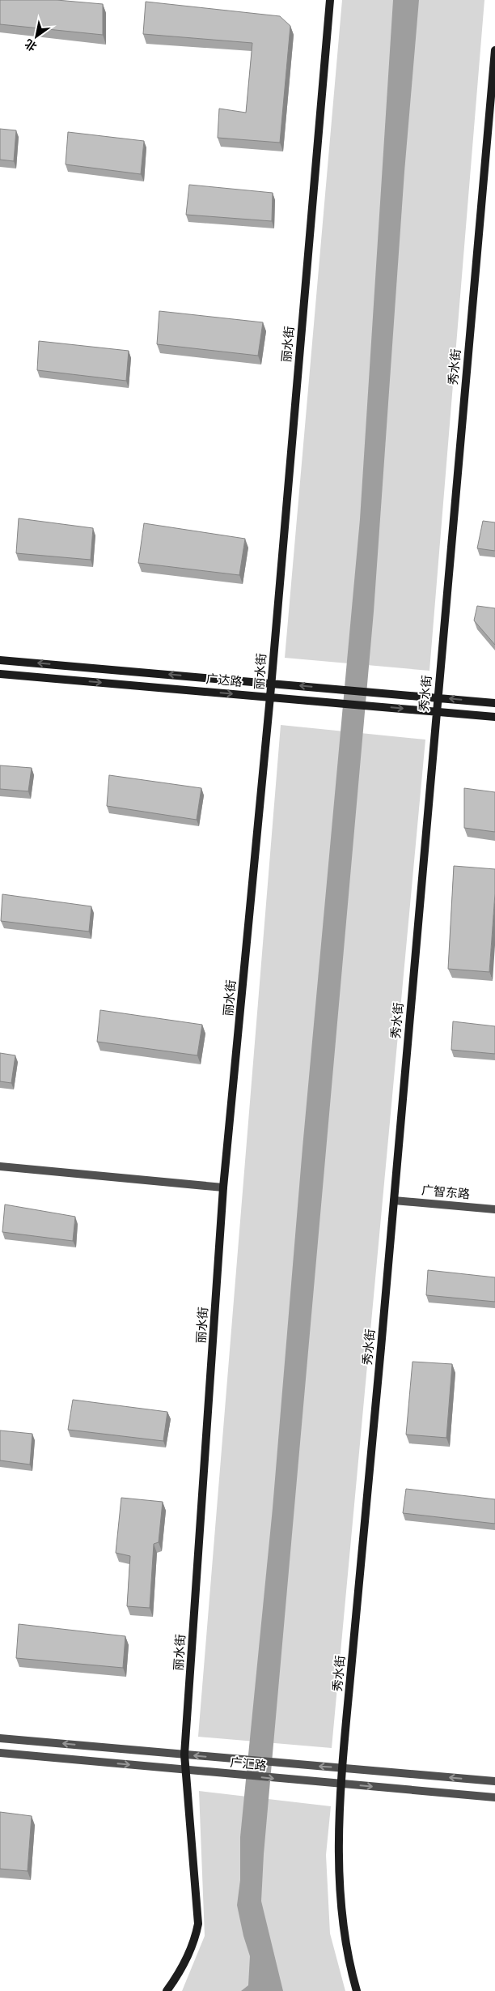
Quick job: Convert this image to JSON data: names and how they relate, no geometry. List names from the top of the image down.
{
  "streets": {
    "main road": ["丽水街", "秀水街", "广达路"],
    "street": ["广智东路", "广汇路"]
  },
  "crossings": [
    ["丽水街", "广达路"],
    ["丽水街", "广汇路"],
    ["秀水街", "广达路"],
    ["秀水街", "广智东路"],
    ["秀水街", "广汇路"]
  ],
  "north": "bottom left"
}
